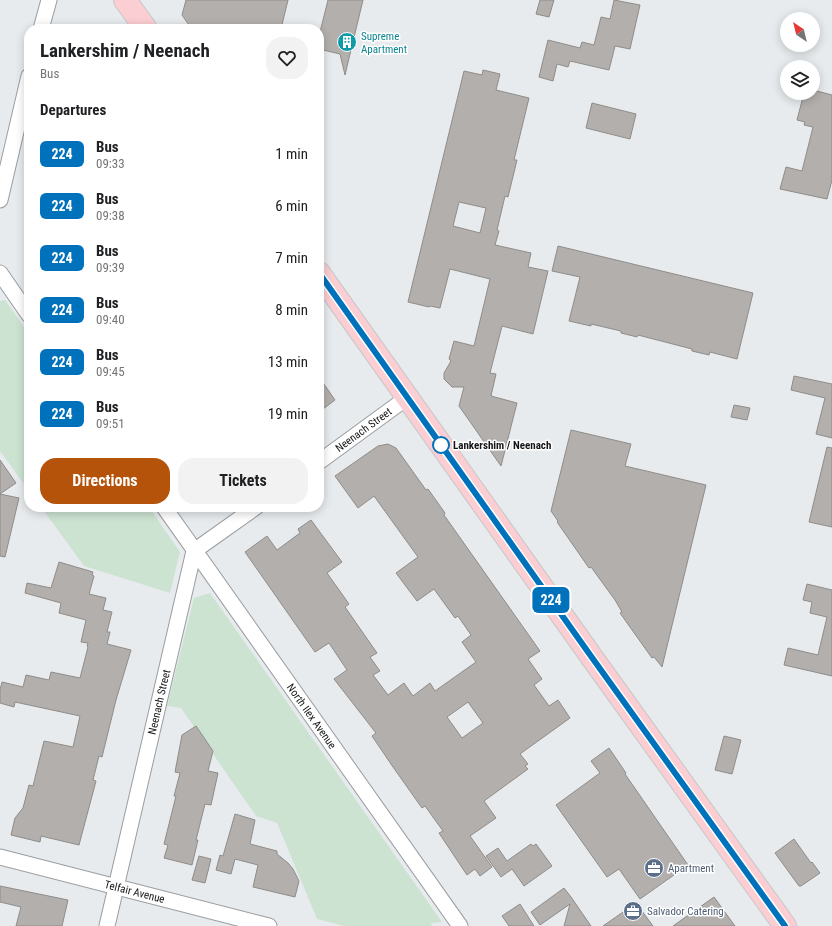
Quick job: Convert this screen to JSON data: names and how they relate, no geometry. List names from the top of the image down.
{
  "streets": {
    "street": ["Neenach Street", "North Ilex Avenue", "Telfair Avenue"]
  },
  "crossings": [
    ["Neenach Street", "North Ilex Avenue"],
    ["Neenach Street", "Telfair Avenue"]
  ],
  "places": {
    "building": ["Supreme Apartment"],
    "other": ["Lankershim / Neenach"],
    "office": ["Apartment", "Salvador Catering"]
  },
  "lines": ["bus line 224"],
  "north": "top left",
  "page": {
    "on_map": "224",
    "heading": [
      ["Lankershim / Neenach", "Bus"],
      "Departures"
    ],
    "list": [
      {
        "mark": "224",
        "name": "Bus",
        "note": "09:33",
        "value": "1 min"
      },
      {
        "mark": "224",
        "name": "Bus",
        "note": "09:38",
        "value": "6 min"
      },
      {
        "mark": "224",
        "name": "Bus",
        "note": "09:39",
        "value": "7 min"
      },
      {
        "mark": "224",
        "name": "Bus",
        "note": "09:40",
        "value": "8 min"
      },
      {
        "mark": "224",
        "name": "Bus",
        "note": "09:45",
        "value": "13 min"
      },
      {
        "mark": "224",
        "name": "Bus",
        "note": "09:51",
        "value": "19 min"
      }
    ],
    "buttons": ["Directions", "Tickets"]
  }
}
